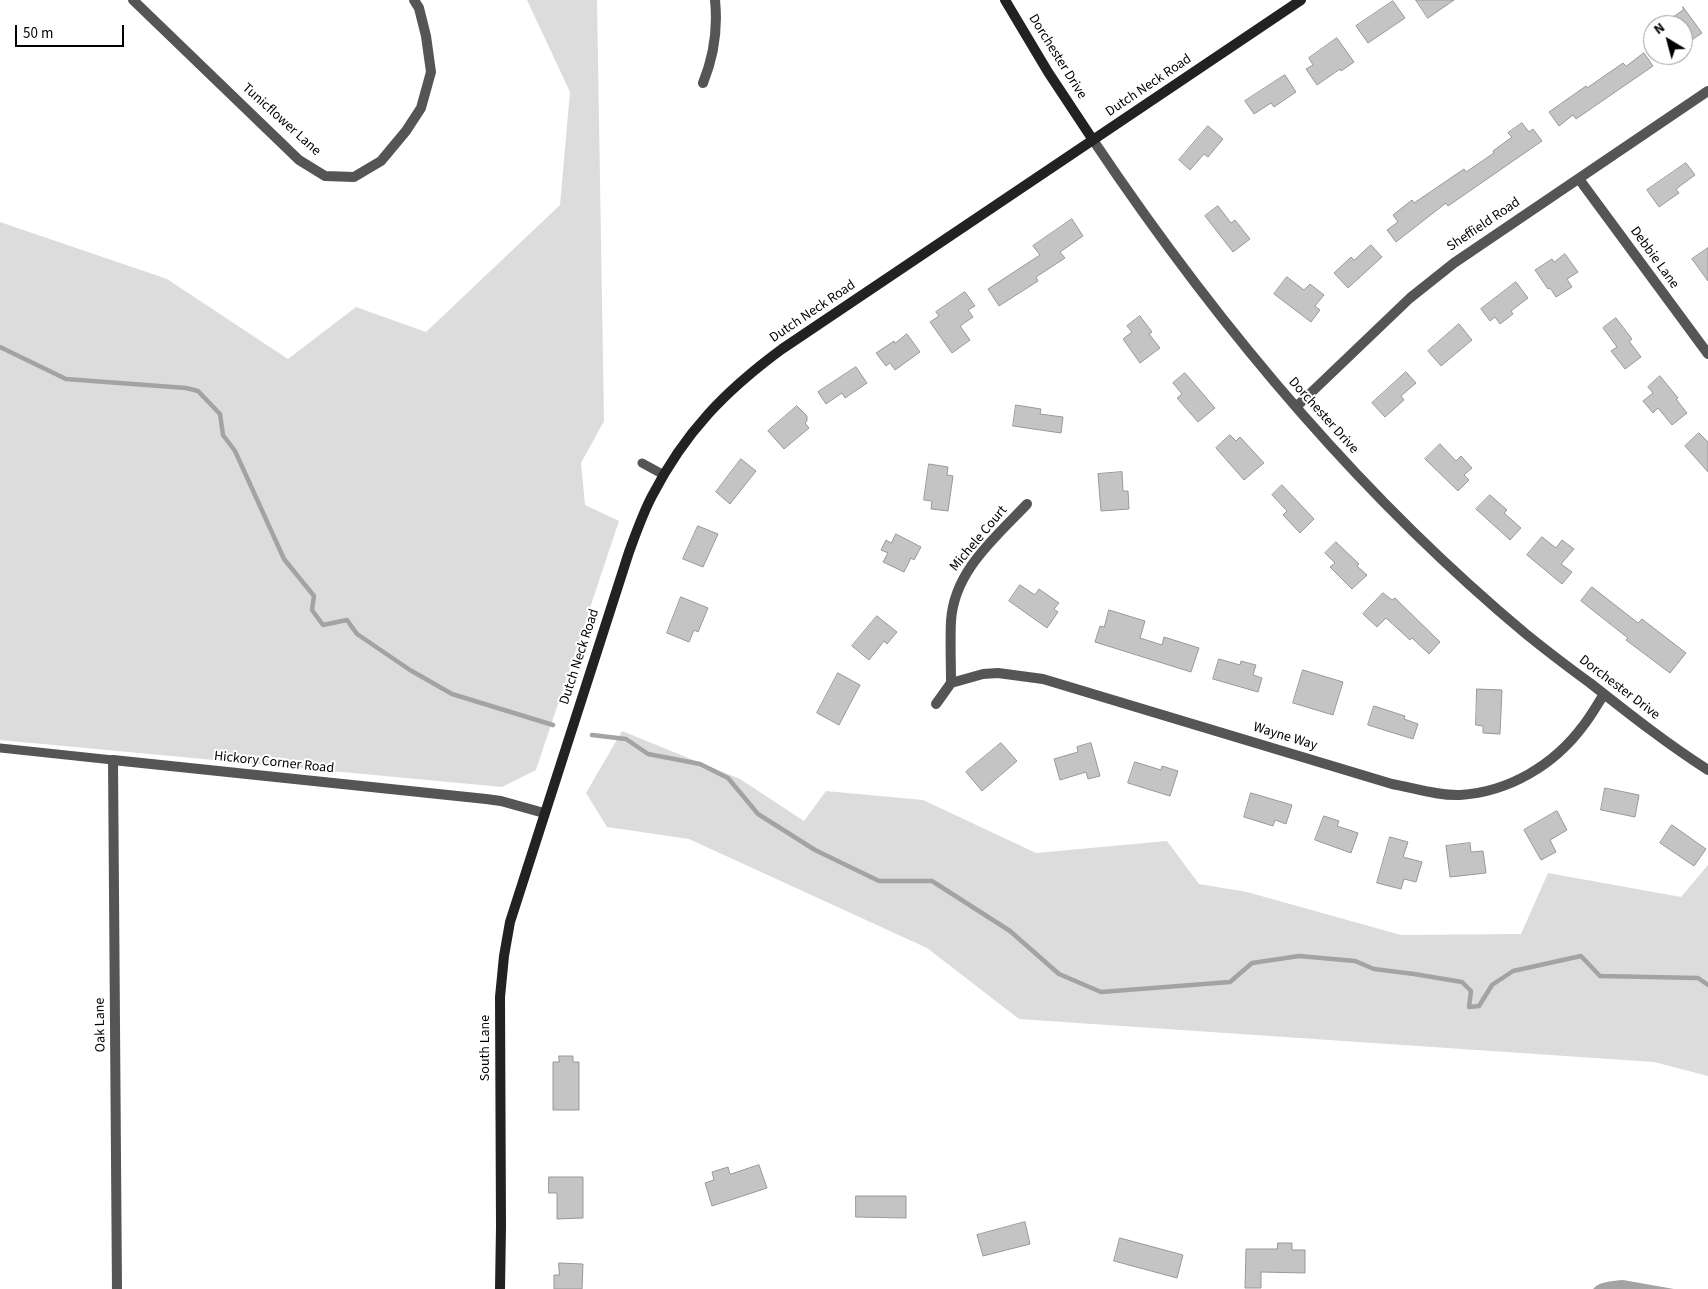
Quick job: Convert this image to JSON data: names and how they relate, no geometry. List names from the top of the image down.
{
  "streets": {
    "street": [
      "Dorchester Drive",
      "Dutch Neck Road",
      "Tunicflower Lane",
      "Sheffield Road",
      "Debbie Lane",
      "Michele Court",
      "Wayne Way",
      "Hickory Corner Road",
      "Oak Lane",
      "South Lane"
    ]
  },
  "crossings": [
    ["Dorchester Drive", "Dutch Neck Road"],
    ["Dorchester Drive", "Sheffield Road"],
    ["Dorchester Drive", "Wayne Way"],
    ["Dutch Neck Road", "Hickory Corner Road"],
    ["Dutch Neck Road", "South Lane"],
    ["Sheffield Road", "Debbie Lane"],
    ["Michele Court", "Wayne Way"],
    ["Hickory Corner Road", "Oak Lane"],
    ["Hickory Corner Road", "South Lane"]
  ],
  "scale_bar": "50 m",
  "north": "top left"
}
